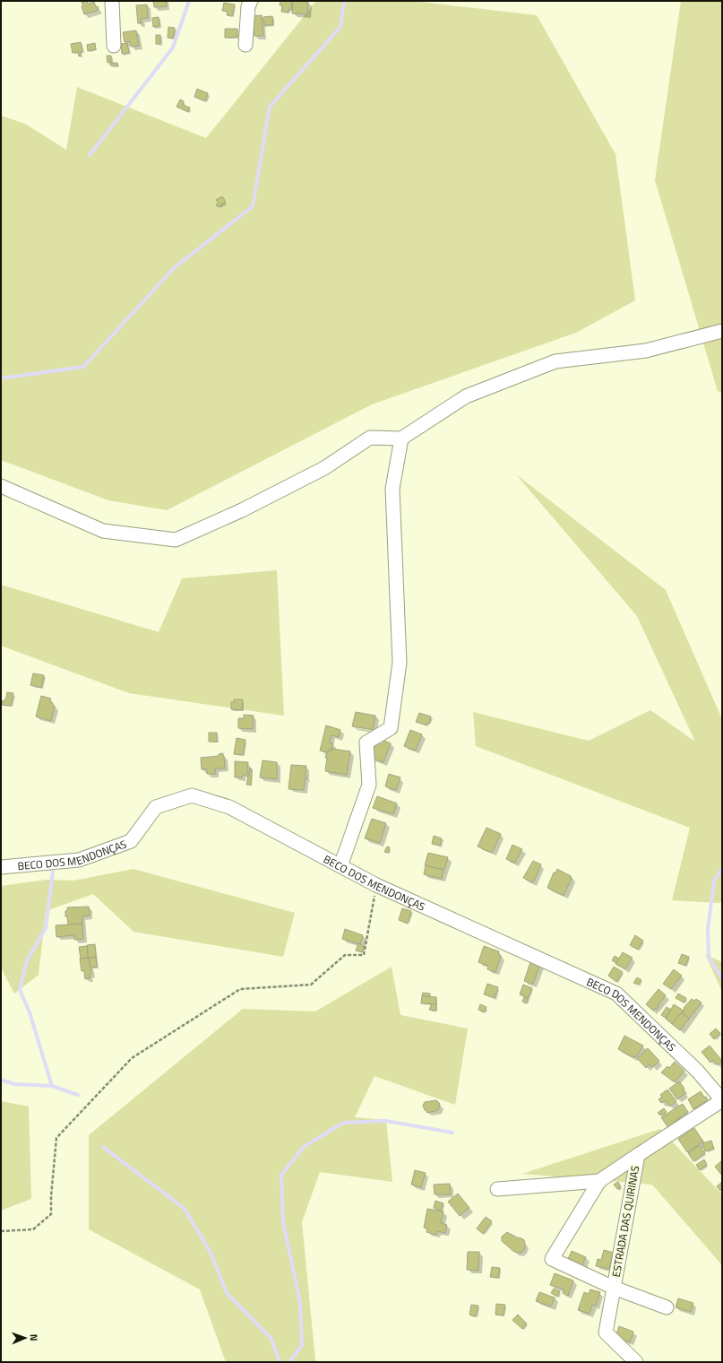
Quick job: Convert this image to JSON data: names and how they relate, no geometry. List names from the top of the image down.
{
  "streets": {
    "street": ["BECO DOS MENDONÇAS", "ESTRADA DAS QUIRINAS"]
  },
  "crossings": [
    ["BECO DOS MENDONÇAS", "ESTRADA DAS QUIRINAS"]
  ],
  "north": "right"
}
